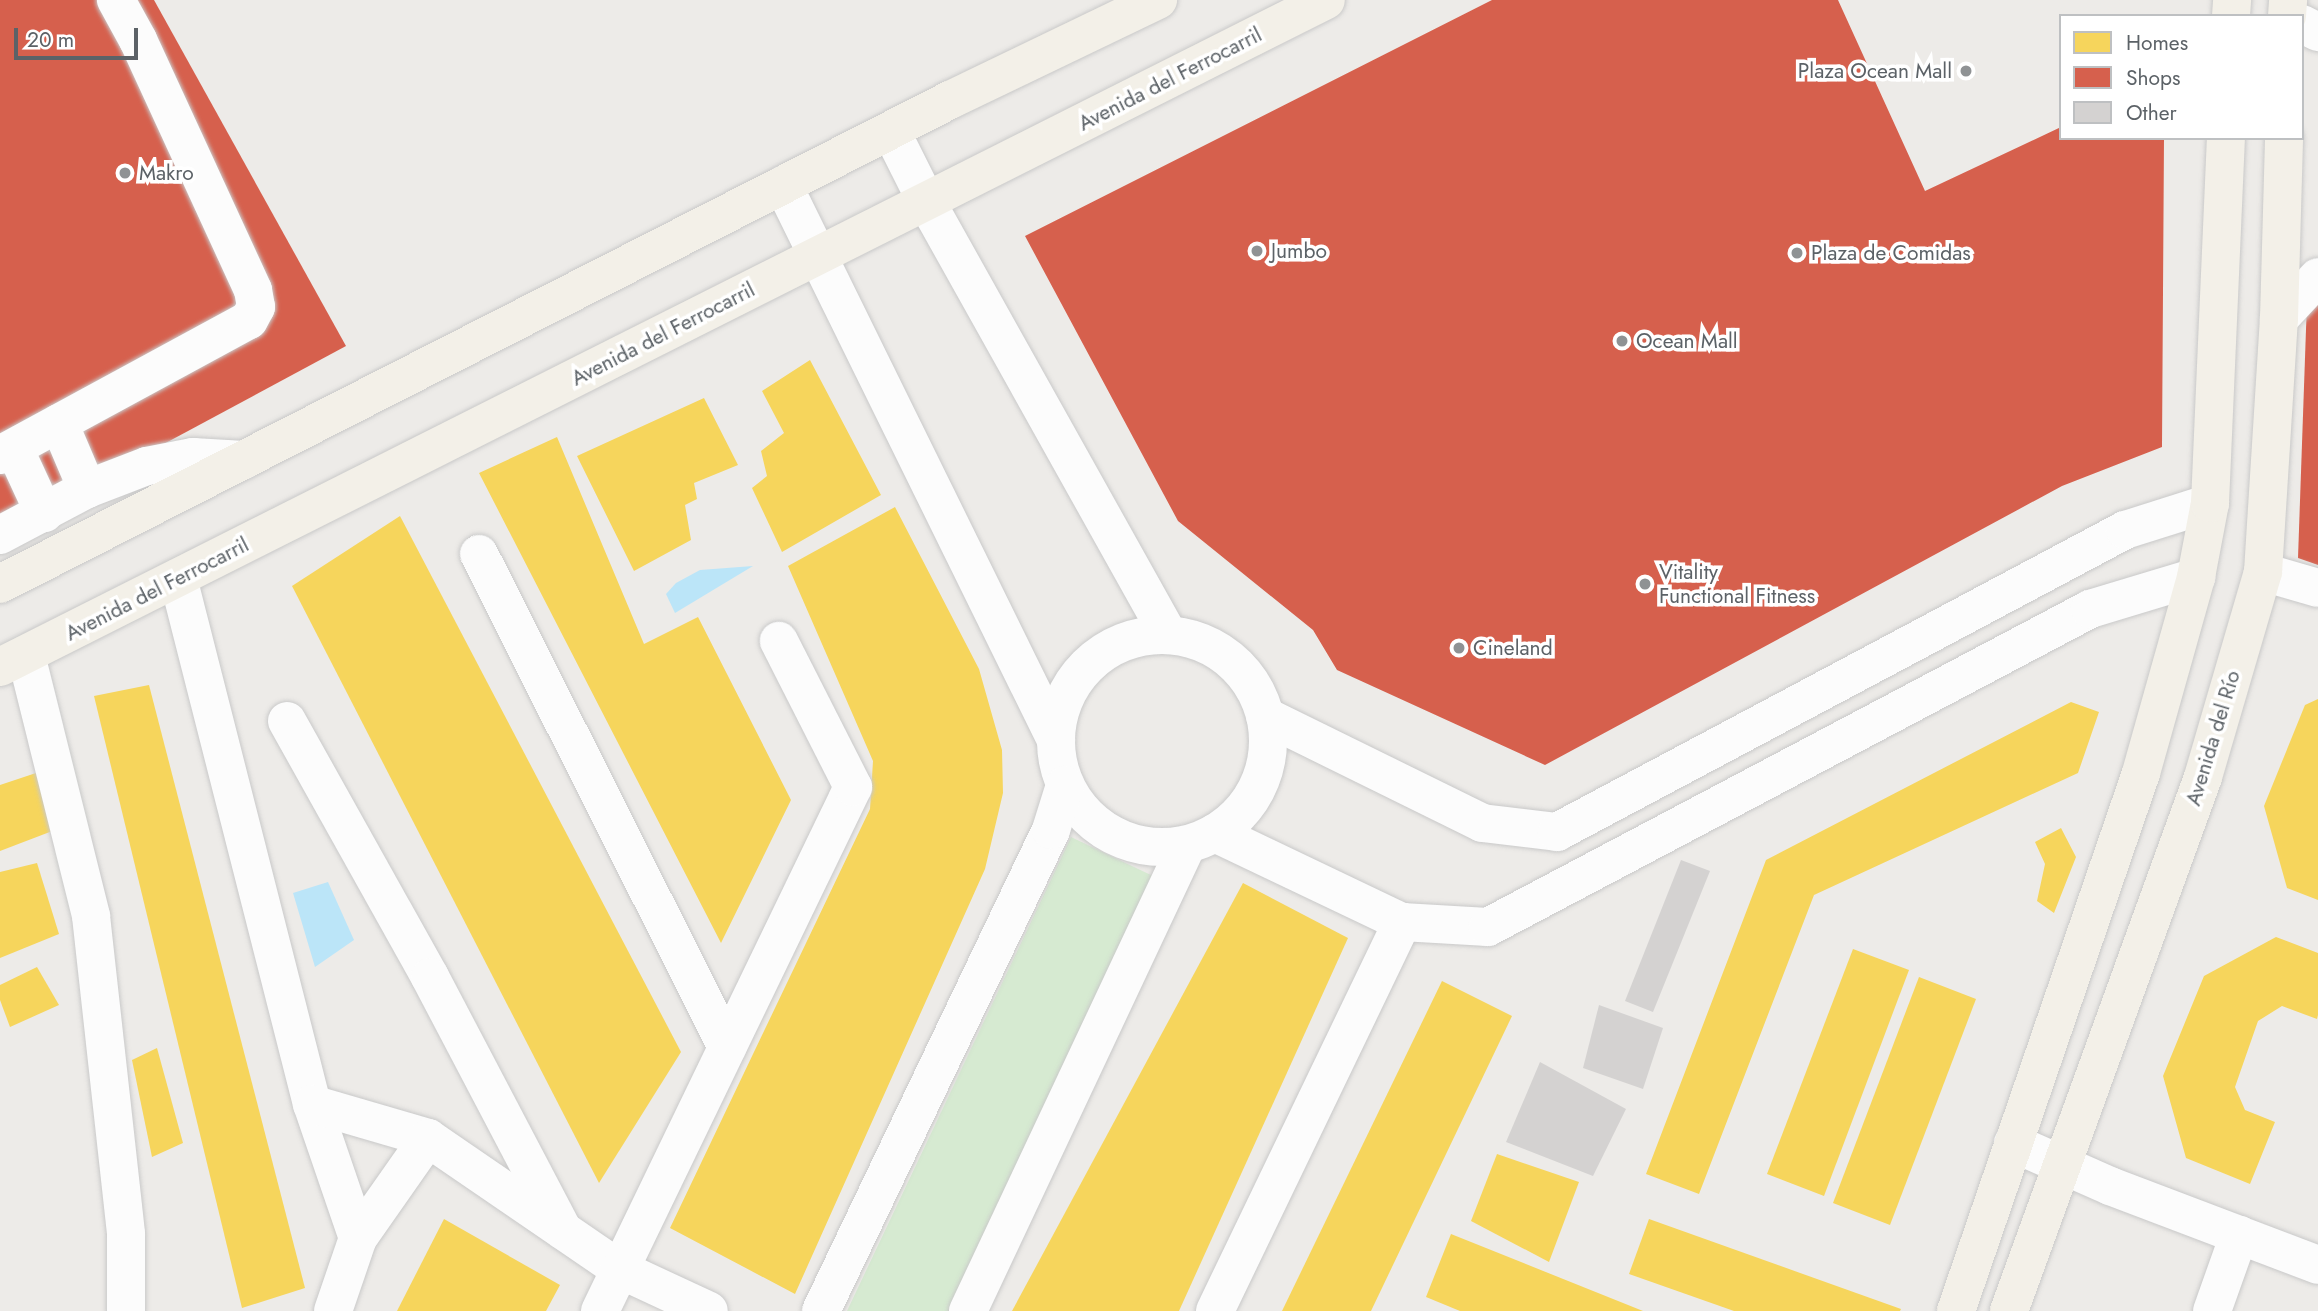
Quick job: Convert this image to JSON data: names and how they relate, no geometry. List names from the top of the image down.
{
  "streets": {
    "main road": ["Avenida del Ferrocarril", "Avenida del Río"]
  },
  "places": [
    "Plaza Ocean Mall",
    "Makro",
    "Jumbo",
    "Plaza de Comidas",
    "Ocean Mall",
    "Vitality Functional Fitness",
    "Cineland"
  ],
  "legend": ["Homes", "Shops", "Other"],
  "scale_bar": "20 m"
}
